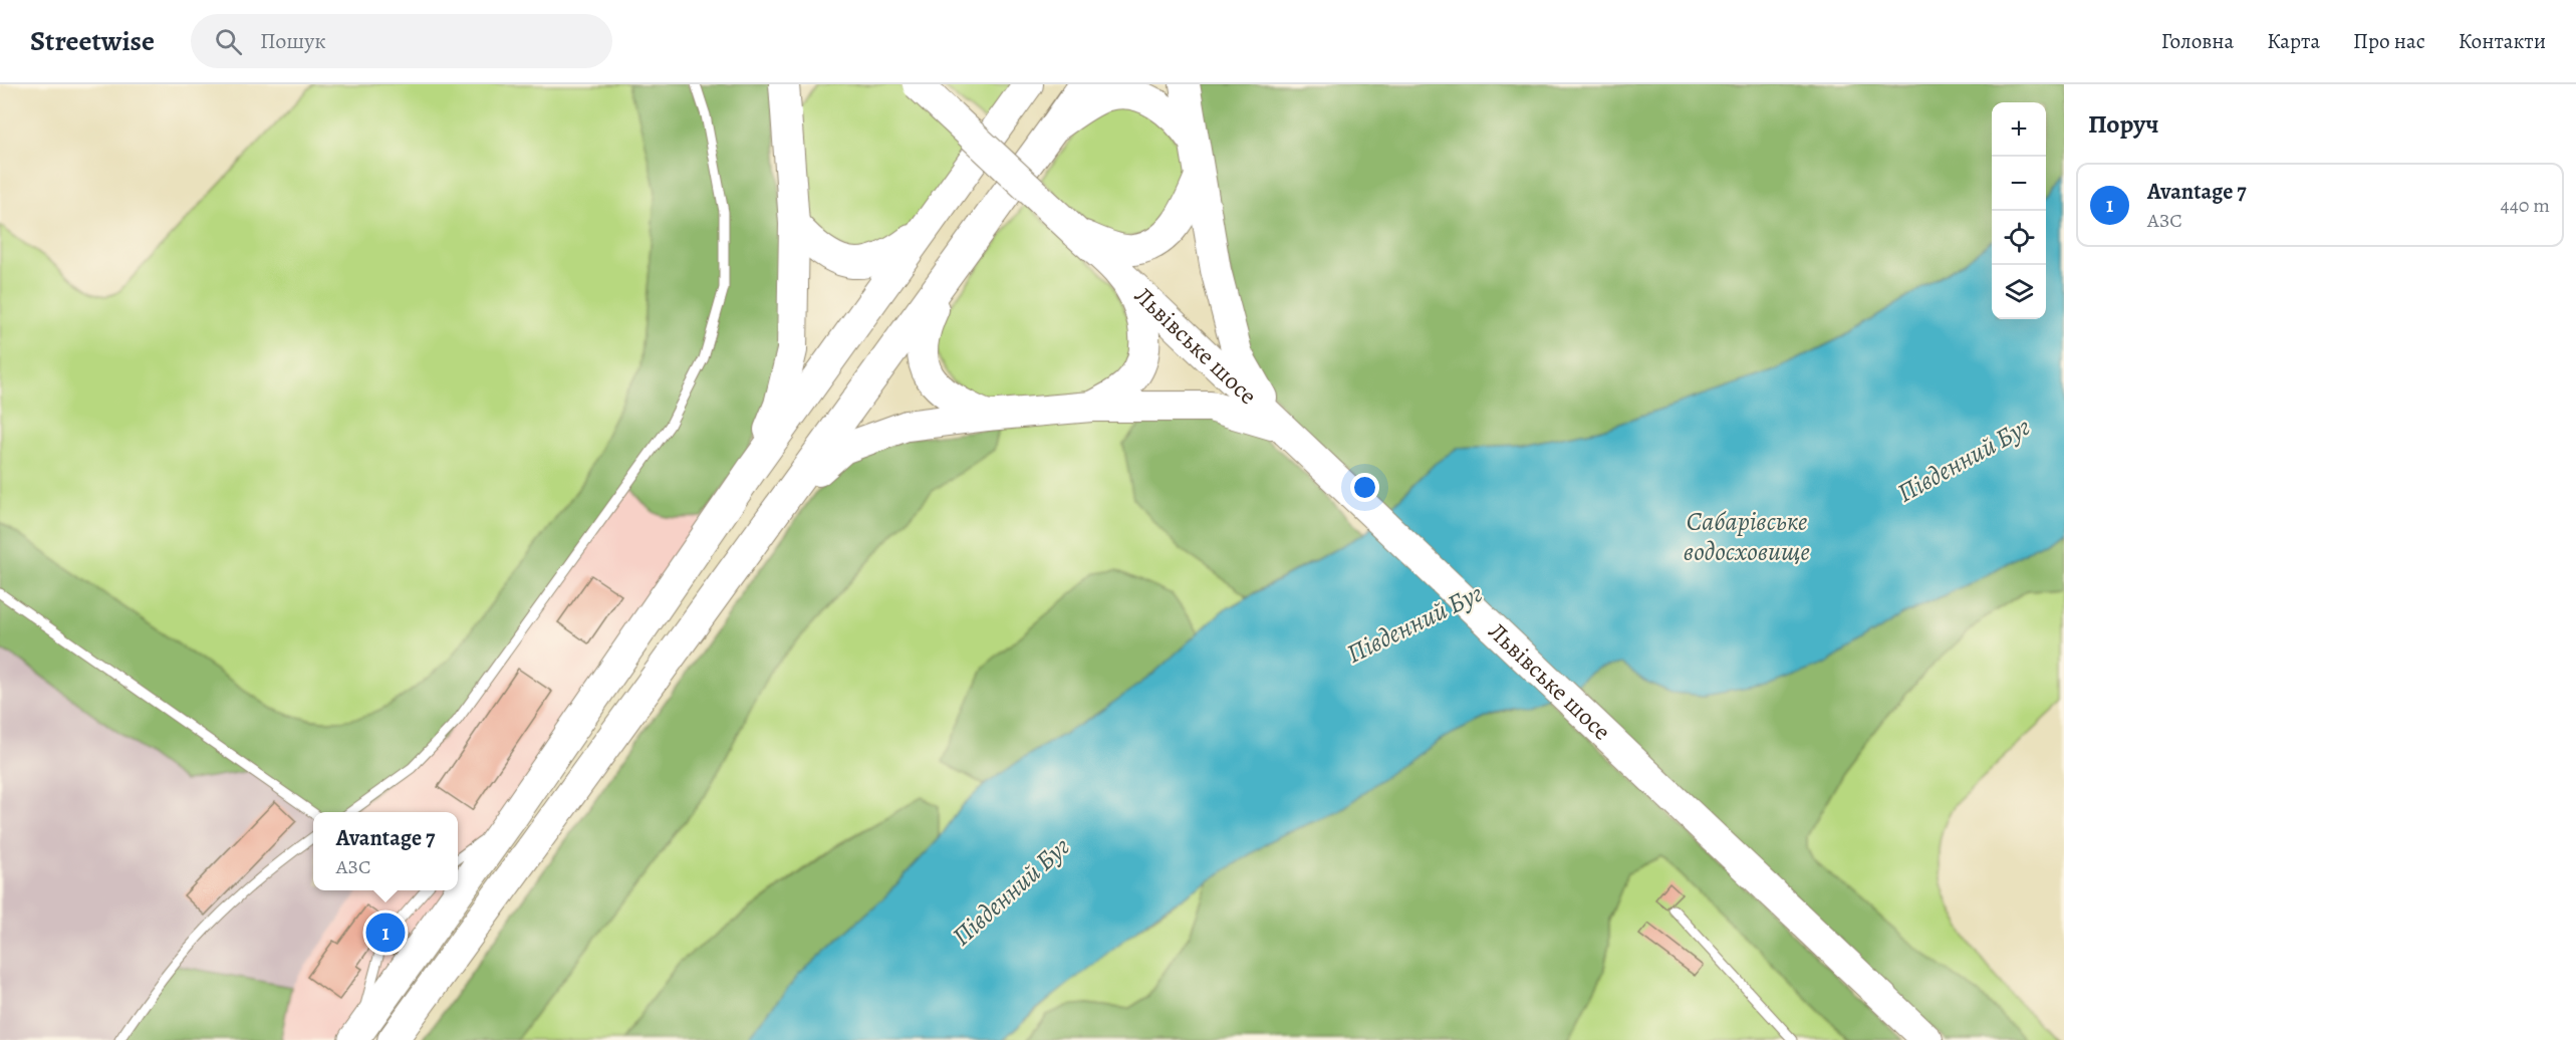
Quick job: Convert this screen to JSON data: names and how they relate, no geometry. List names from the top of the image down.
{
  "streets": {
    "highway": ["Львівське шосе"]
  },
  "water": ["Південний Буг", "Сабарівське водосховище"],
  "page": {
    "header": "Streetwise",
    "search": "Пошук",
    "nav": [
      "Головна",
      "Карта",
      "Про нас",
      "Контакти"
    ],
    "heading": "Поруч",
    "map_buttons": ["+", "−"],
    "list": [
      {
        "mark": "1",
        "name": "Avantage 7",
        "note": "АЗС",
        "value": "440 m"
      }
    ],
    "popup": ["Avantage 7", "АЗС"],
    "pins": "1"
  }
}
